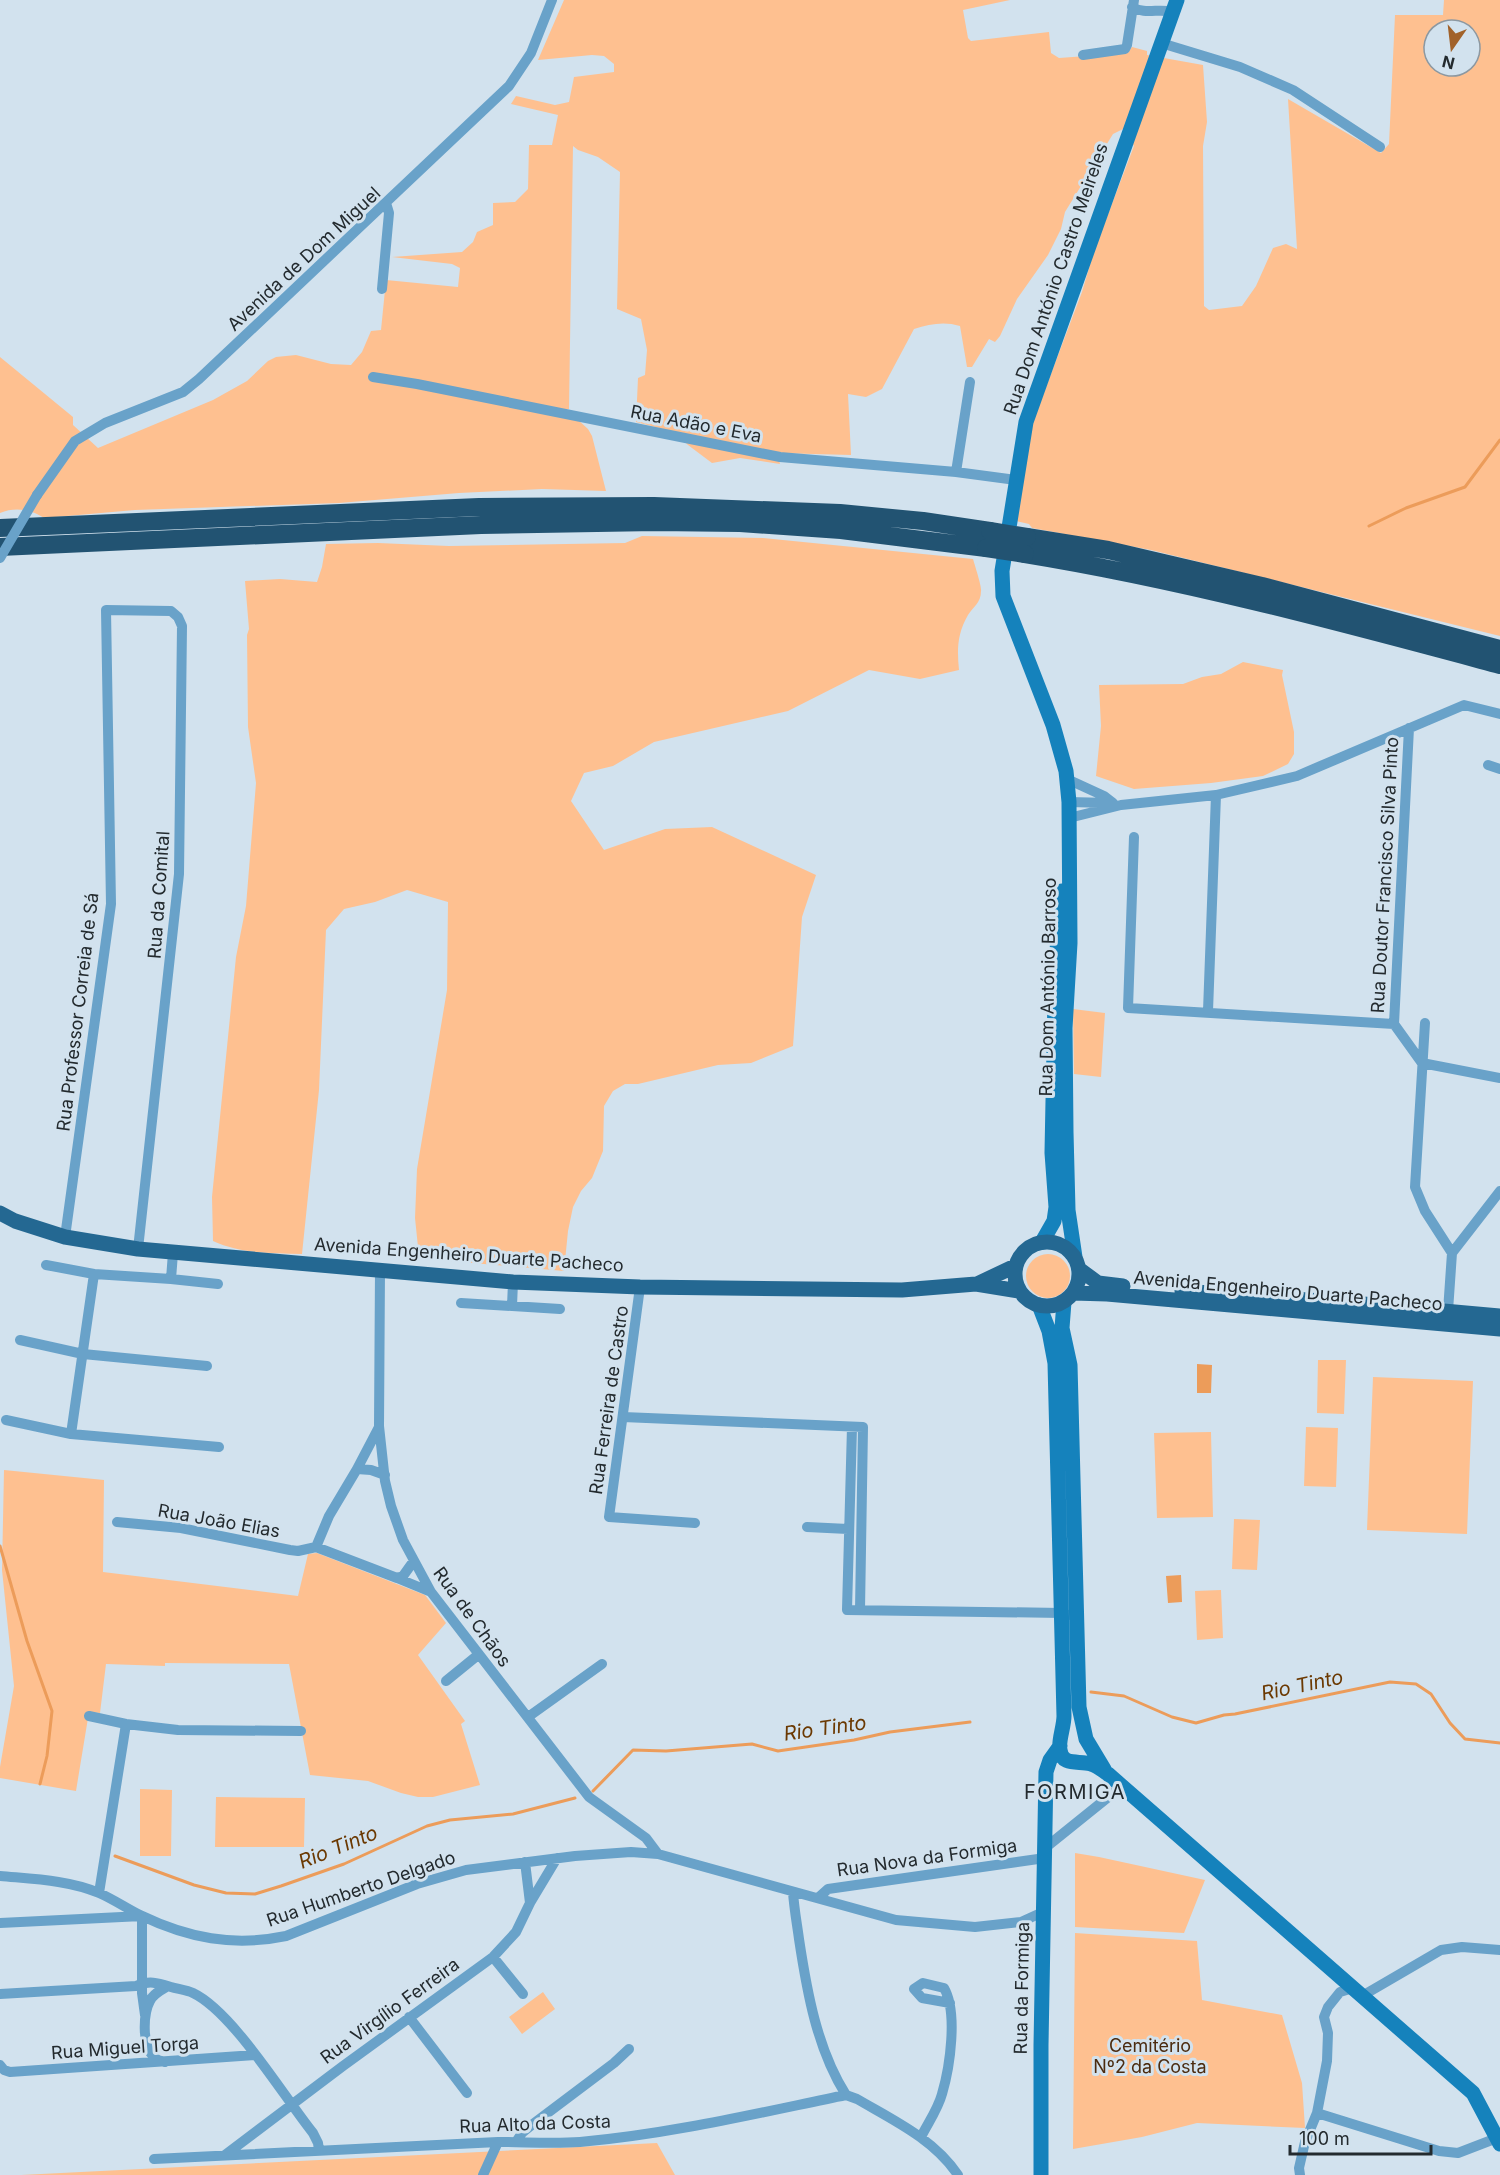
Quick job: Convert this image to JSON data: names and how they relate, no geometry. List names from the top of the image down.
{
  "streets": {
    "main road": [
      "Rua Dom António Castro Meireles",
      "Rua Dom António Barroso",
      "Avenida Engenheiro Duarte Pacheco",
      "Rua da Formiga"
    ],
    "street": [
      "Avenida de Dom Miguel",
      "Rua Adão e Eva",
      "Rua Doutor Francisco Silva Pinto",
      "Rua da Comital",
      "Rua Professor Correia de Sá",
      "Rua Ferreira de Castro",
      "Rua João Elias",
      "Rua de Chãos",
      "Rua Nova da Formiga",
      "Rua Humberto Delgado",
      "Rua Virgílio Ferreira",
      "Rua Miguel Torga",
      "Rua Alto da Costa"
    ]
  },
  "crossings": [
    ["Rua Dom António Castro Meireles", "Rua Adão e Eva"],
    ["Rua Dom António Castro Meireles", "Rua Dom António Barroso"],
    ["Rua da Comital", "Rua Professor Correia de Sá"],
    ["Rua da Comital", "Avenida Engenheiro Duarte Pacheco"],
    ["Rua Dom António Barroso", "Avenida Engenheiro Duarte Pacheco"],
    ["Rua Professor Correia de Sá", "Avenida Engenheiro Duarte Pacheco"],
    ["Avenida Engenheiro Duarte Pacheco", "Rua Ferreira de Castro"],
    ["Avenida Engenheiro Duarte Pacheco", "Rua de Chãos"],
    ["Rua de Chãos", "Rua Humberto Delgado"],
    ["Rua Nova da Formiga", "Rua Humberto Delgado"],
    ["Rua Nova da Formiga", "Rua da Formiga"],
    ["Rua Humberto Delgado", "Rua da Formiga"],
    ["Rua Humberto Delgado", "Rua Virgílio Ferreira"],
    ["Rua Virgílio Ferreira", "Rua Alto da Costa"]
  ],
  "districts": ["FORMIGA"],
  "water": ["Rio Tinto"],
  "parks": ["Cemitério Nº2 da Costa"],
  "scale_bar": "100 m",
  "north": "bottom"
}
